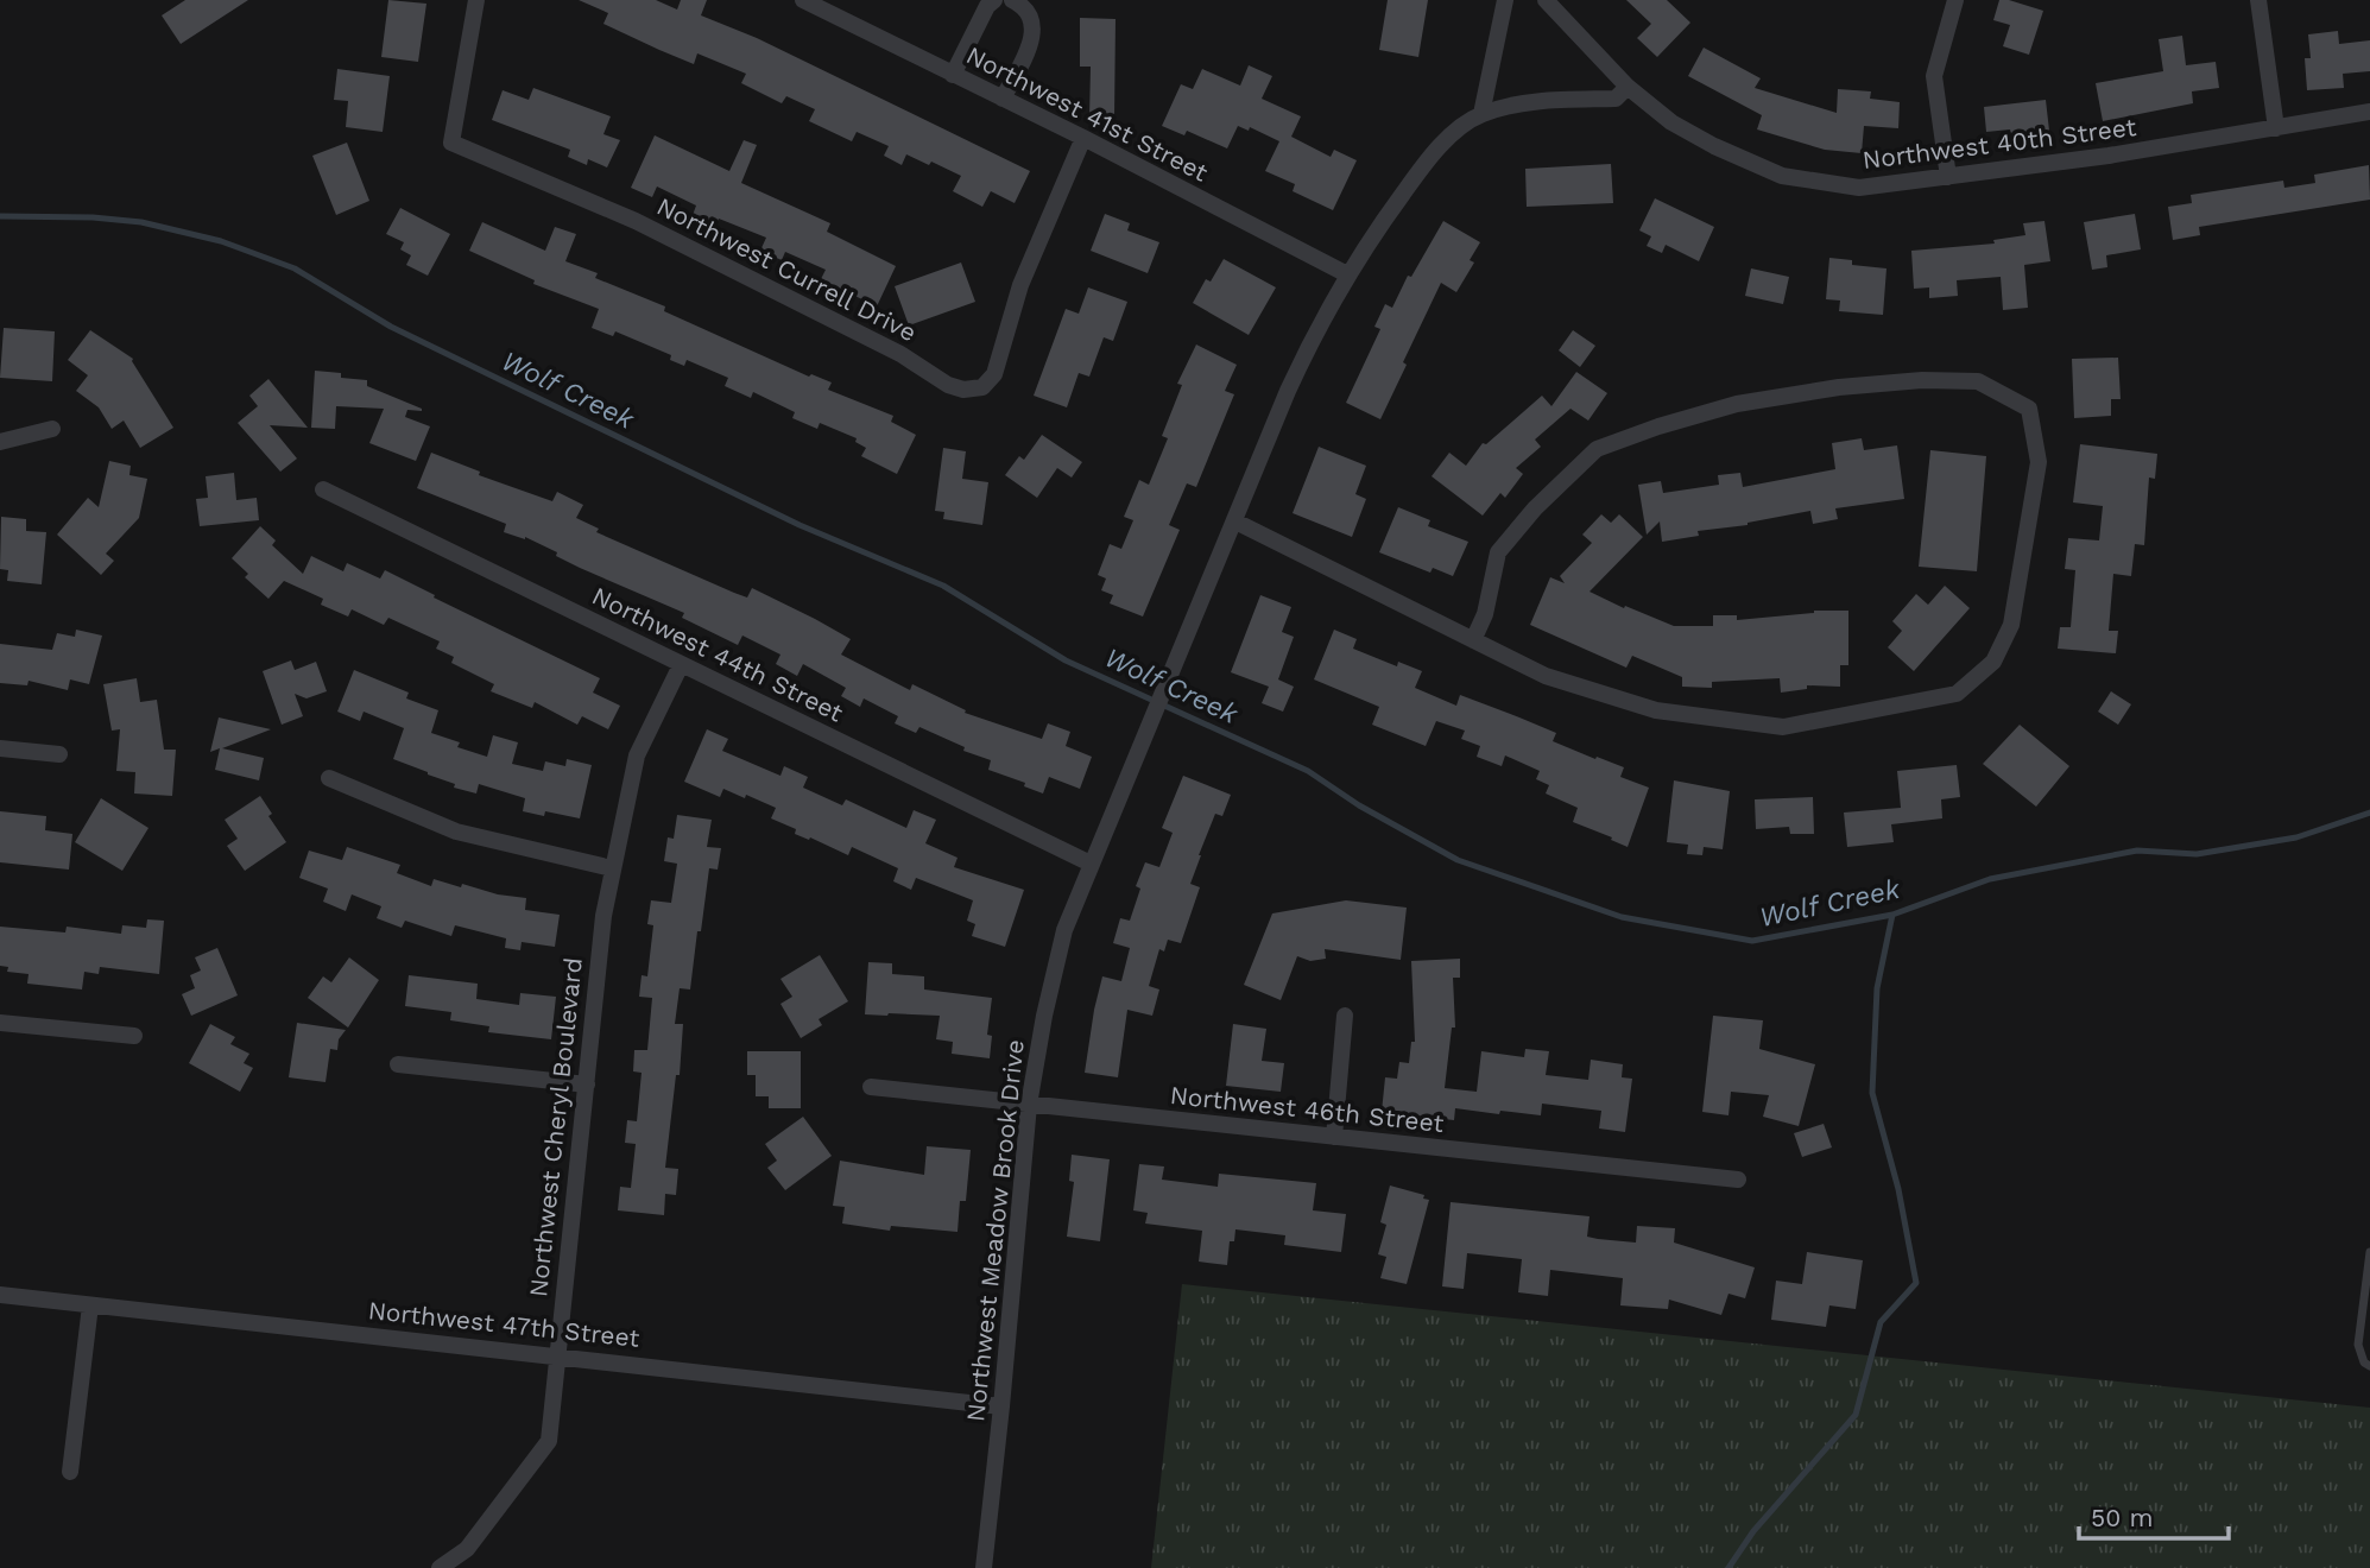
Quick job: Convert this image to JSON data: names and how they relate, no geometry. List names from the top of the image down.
{
  "streets": {
    "street": [
      "Northwest 41st Street",
      "Northwest 40th Street",
      "Northwest Currell Drive",
      "Northwest 44th Street",
      "Northwest 46th Street",
      "Northwest Cheryl Boulevard",
      "Northwest Meadow Brook Drive",
      "Northwest 47th Street"
    ]
  },
  "crossings": [
    ["Northwest 41st Street", "Northwest Currell Drive"],
    ["Northwest 41st Street", "Northwest Meadow Brook Drive"],
    ["Northwest 40th Street", "Northwest Meadow Brook Drive"],
    ["Northwest 44th Street", "Northwest Cheryl Boulevard"],
    ["Northwest 44th Street", "Northwest Meadow Brook Drive"],
    ["Northwest 46th Street", "Northwest Meadow Brook Drive"],
    ["Northwest Cheryl Boulevard", "Northwest 47th Street"],
    ["Northwest Meadow Brook Drive", "Northwest 47th Street"]
  ],
  "water": ["Wolf Creek"],
  "scale_bar": "50 m"
}
